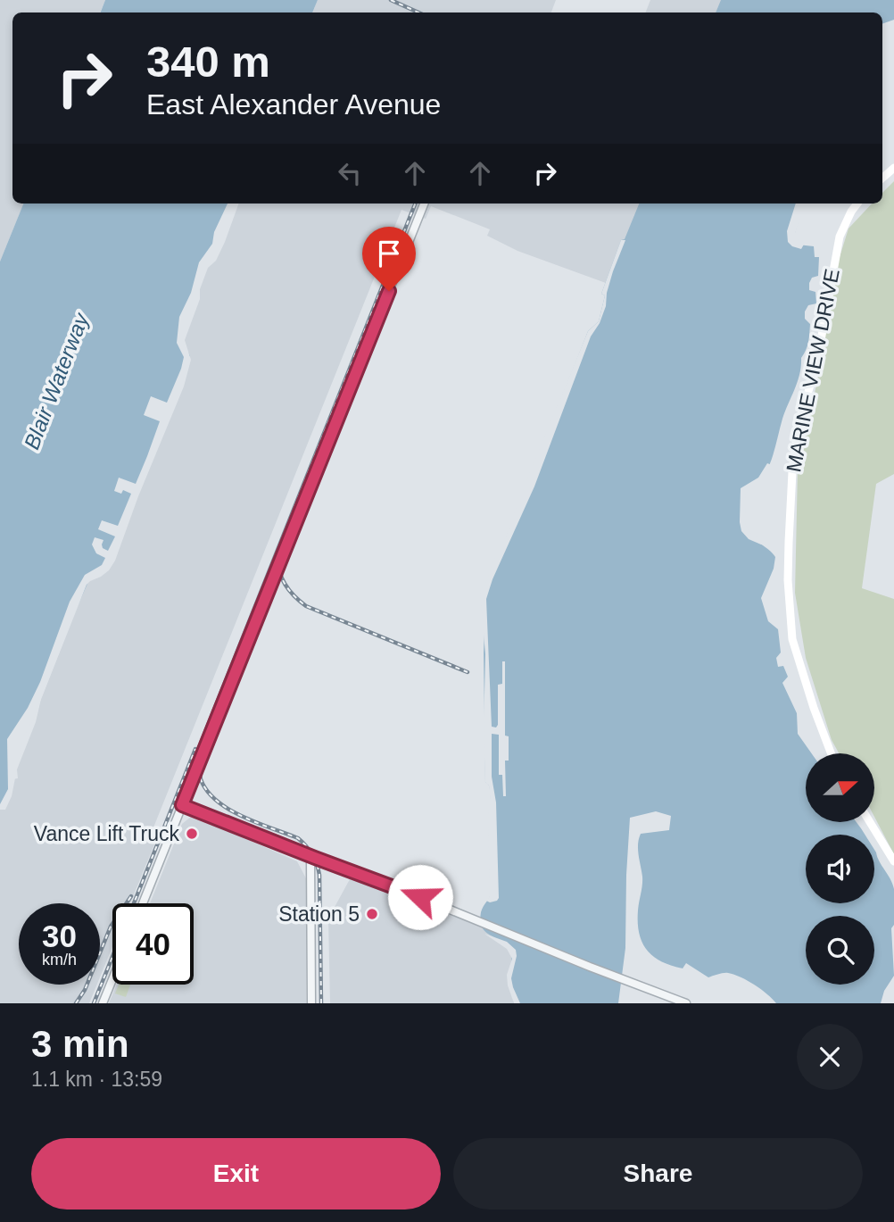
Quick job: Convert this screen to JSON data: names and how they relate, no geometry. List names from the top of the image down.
{
  "streets": {
    "main road": ["MARINE VIEW DRIVE"]
  },
  "water": ["Blair Waterway"],
  "places": ["Vance Lift Truck", "Station 5"],
  "north": "right",
  "page": {
    "turn": ["340 m", "East Alexander Avenue"],
    "speed": "30 km/h",
    "limit": "40",
    "heading": ["3 min", "1.1 km · 13:59"],
    "buttons": ["Exit", "Share"]
  }
}
